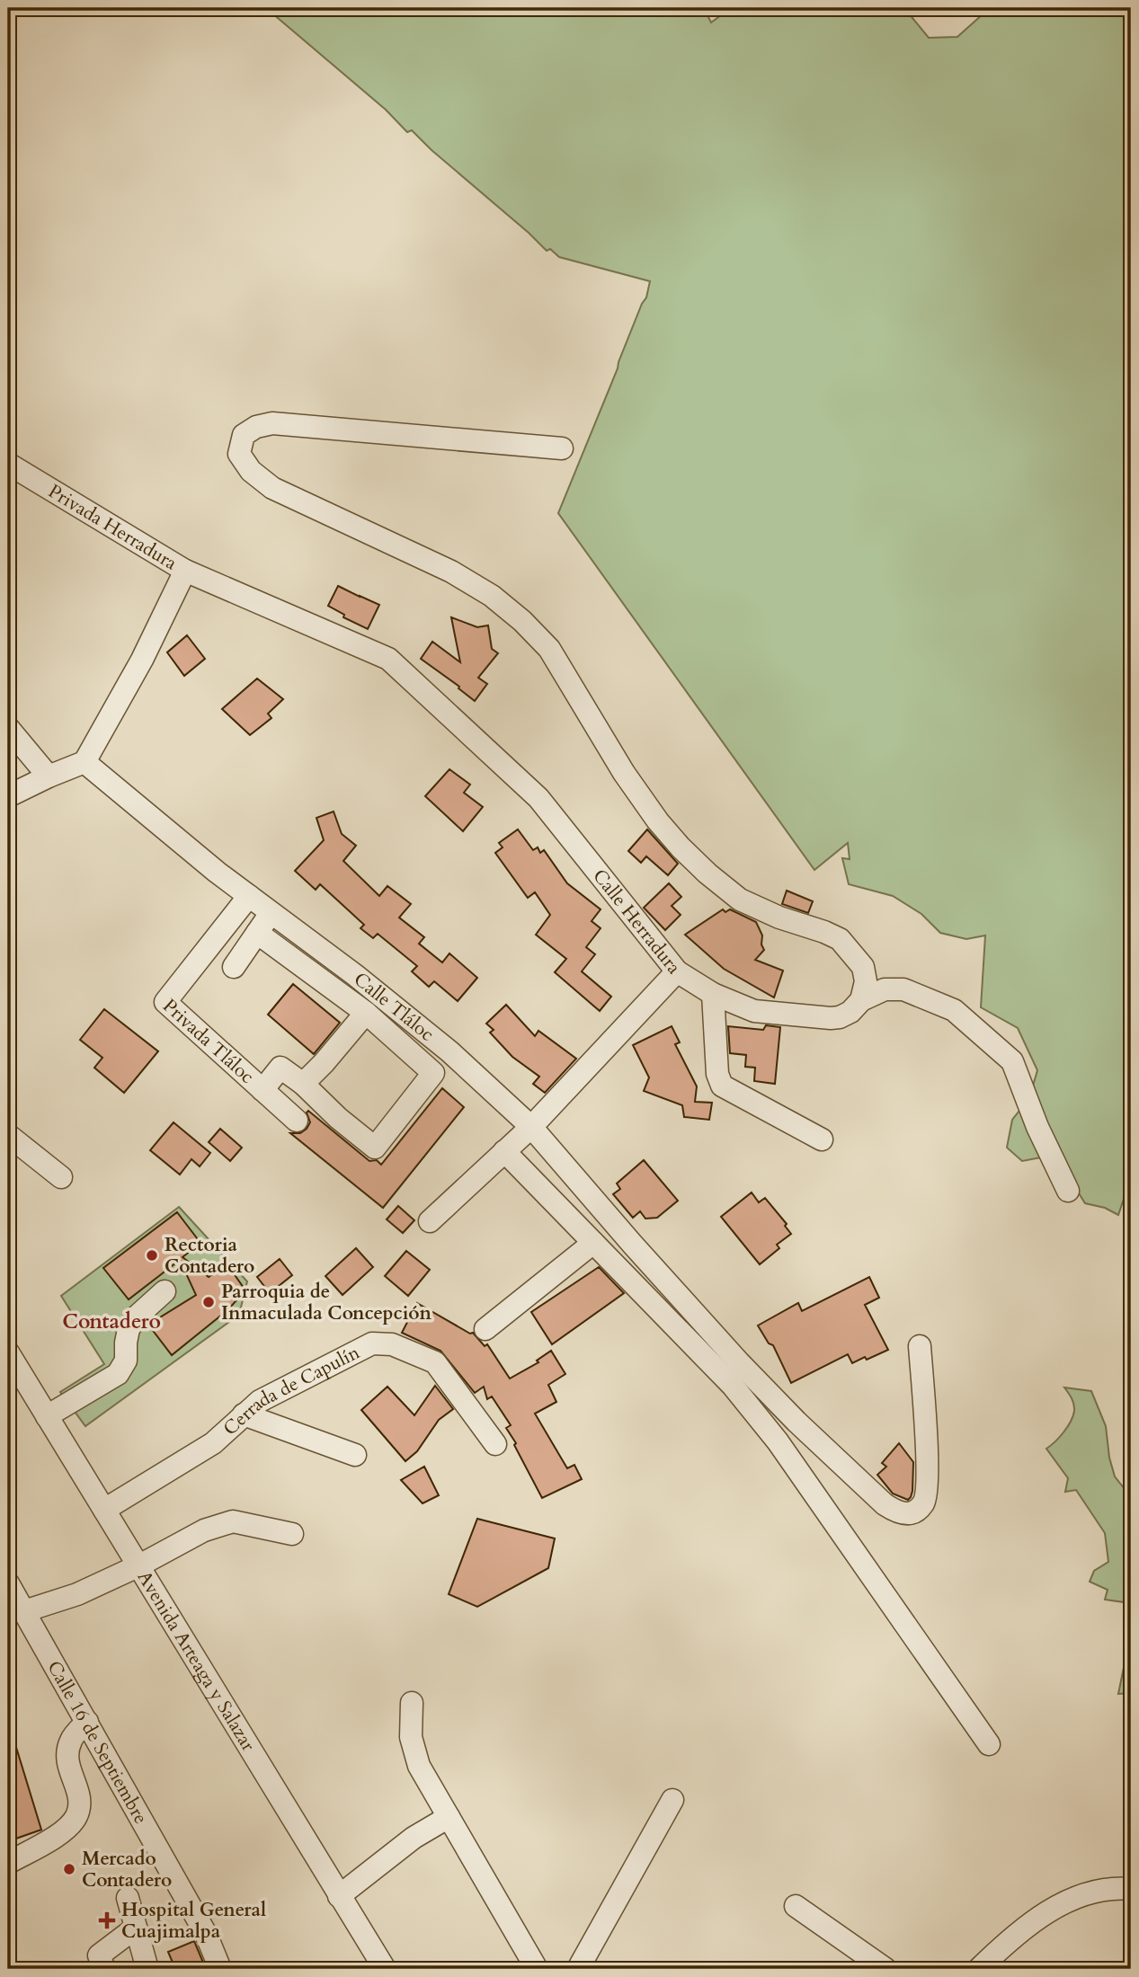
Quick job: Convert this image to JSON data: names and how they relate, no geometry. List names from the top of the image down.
{
  "streets": {
    "street": [
      "Privada Herradura",
      "Calle Herradura",
      "Calle Tláloc",
      "Privada Tláloc",
      "Cerrada de Capulín",
      "Avenida Arteaga y Salazar",
      "Calle 16 de Septiembre"
    ]
  },
  "crossings": [
    ["Privada Herradura", "Calle Herradura"],
    ["Calle Tláloc", "Privada Tláloc"],
    ["Cerrada de Capulín", "Avenida Arteaga y Salazar"]
  ],
  "districts": ["Contadero"],
  "places": {
    "other": ["Rectoria Contadero", "Parroquia de Inmaculada Concepción", "Mercado Contadero"],
    "health": ["Hospital General Cuajimalpa"]
  }
}
